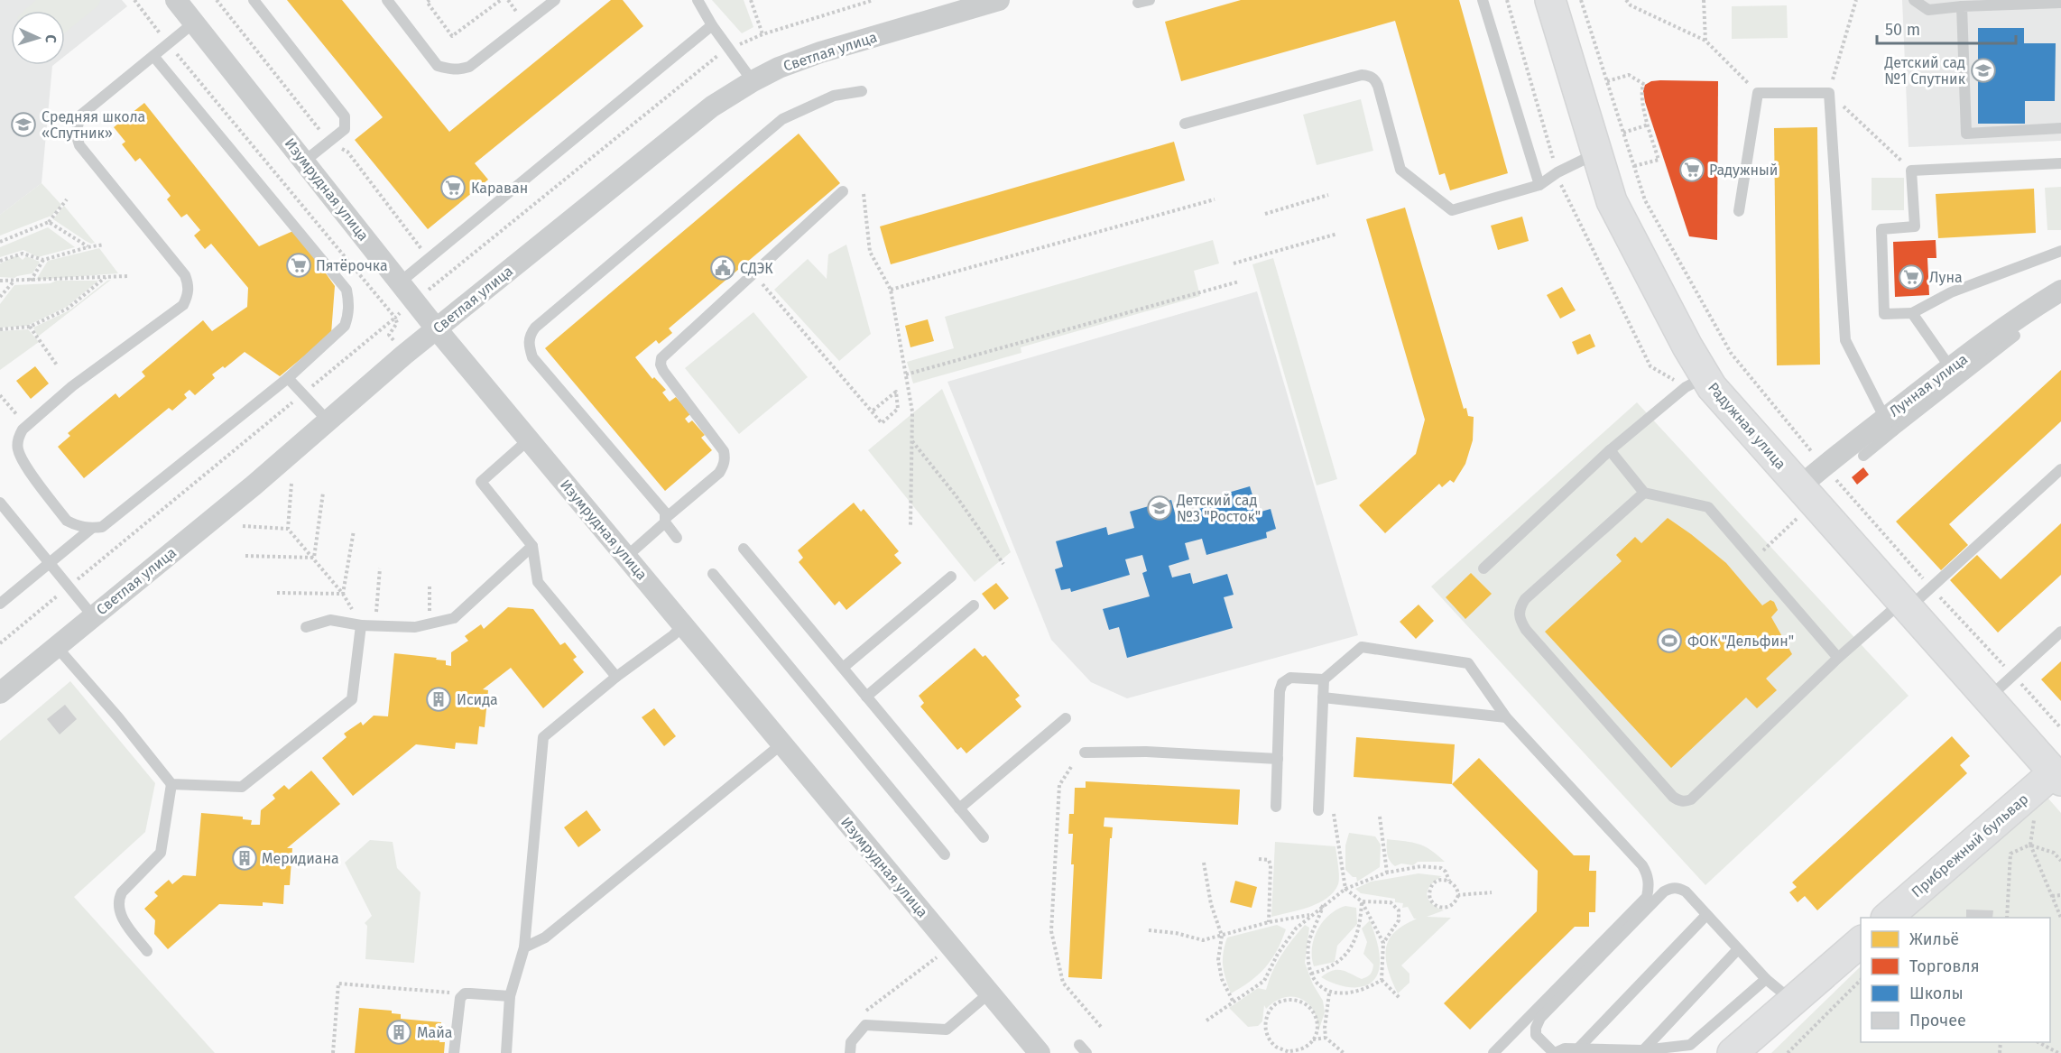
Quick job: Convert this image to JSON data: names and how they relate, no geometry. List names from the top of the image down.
{
  "streets": {
    "main road": ["Радужная улица", "Прибрежный бульвар"],
    "street": ["Светлая улица", "Изумрудная улица", "Лунная улица"]
  },
  "crossings": [
    ["Светлая улица", "Изумрудная улица"],
    ["Лунная улица", "Радужная улица"],
    ["Радужная улица", "Прибрежный бульвар"]
  ],
  "places": {
    "school or university": ["Детский сад №1 Спутник", "Средняя школа «Спутник»", "Детский сад №3 \"Росток\""],
    "supermarket": [
      "Радужный",
      "Караван",
      "Пятёрочка",
      "Луна"
    ],
    "public building": ["СДЭК"],
    "sports": ["ФОК \"Дельфин\""],
    "building": ["Исида", "Меридиана", "Майа"]
  },
  "legend": [
    "Жильё",
    "Торговля",
    "Школы",
    "Прочее"
  ],
  "scale_bar": "50 m",
  "north": "right"
}
